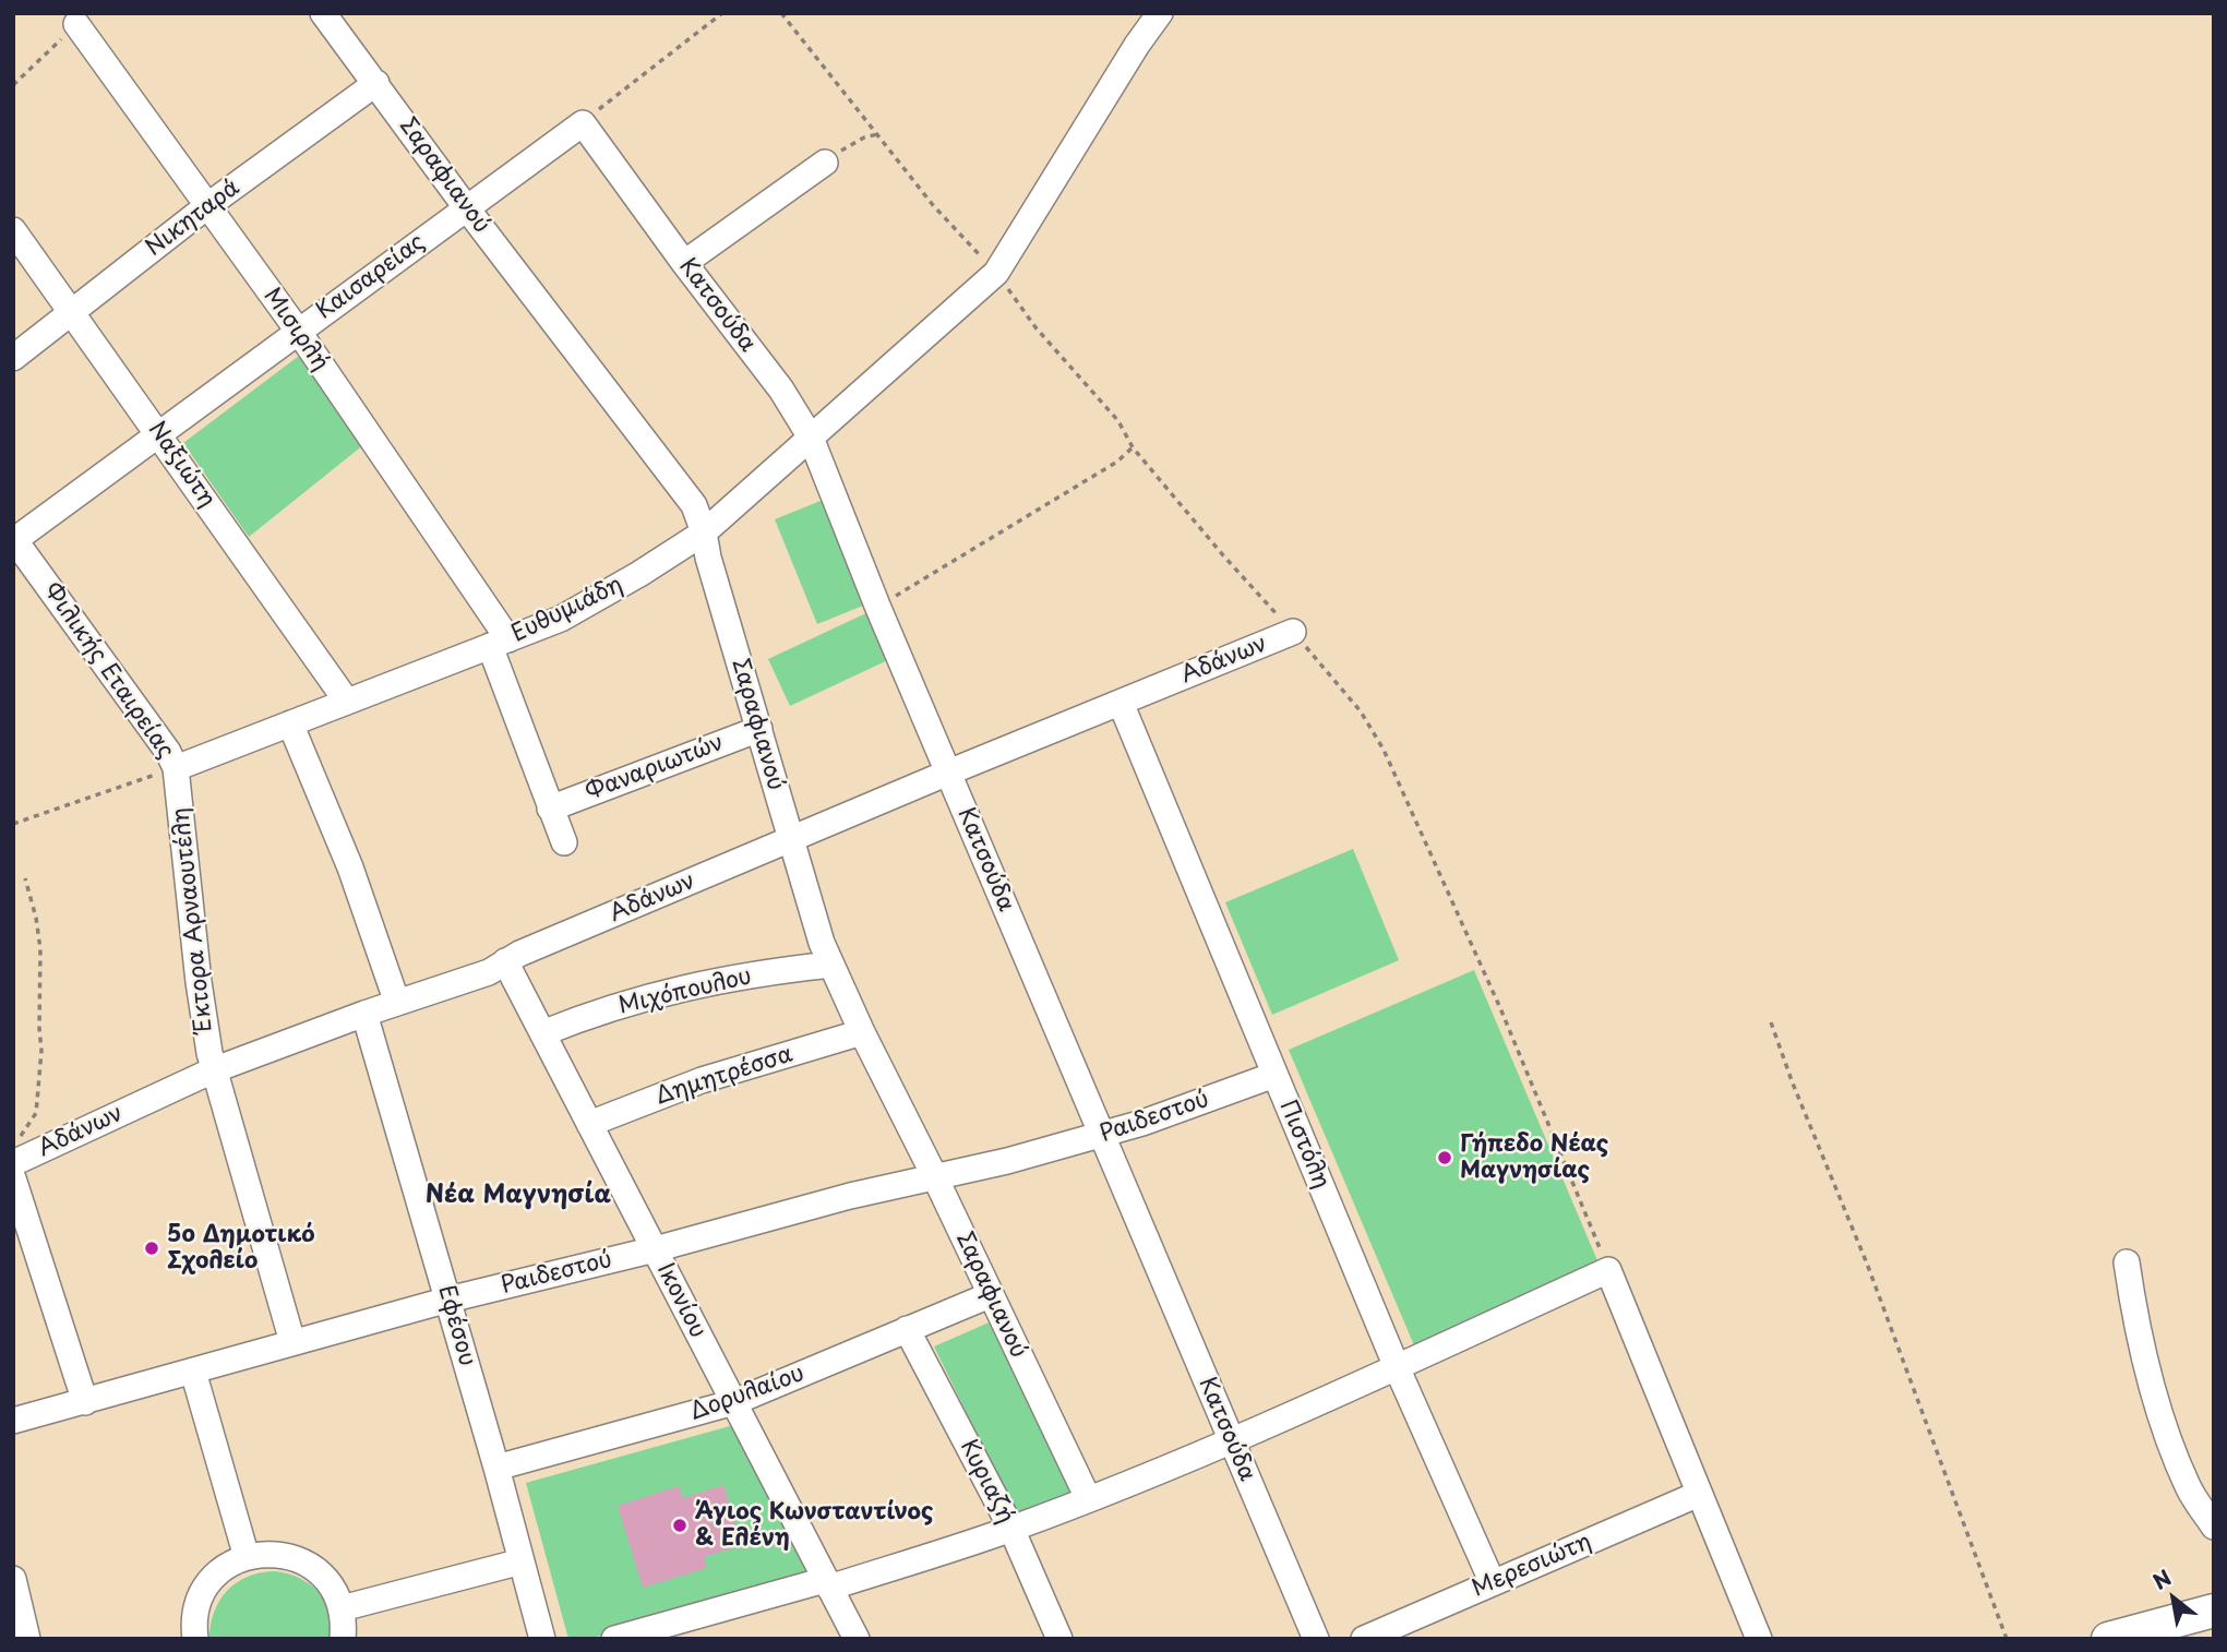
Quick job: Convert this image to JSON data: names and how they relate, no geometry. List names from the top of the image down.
{
  "streets": {
    "street": [
      "Σαραφιανού",
      "Νικηταρά",
      "Καισαρείας",
      "Κατσούδα",
      "Μισιρλή",
      "Ναξιώτη",
      "Ευθυμιάδη",
      "Αδάνων",
      "Φιλικής Εταιρείας",
      "Φαναριωτών",
      "Έκτορα Αρναουτέλη",
      "Μιχόπουλου",
      "Δημητρέσσα",
      "Ραιδεστού",
      "Πιστόλη",
      "Ικονίου",
      "Εφέσου",
      "Δορυλαίου",
      "Κυριαζή",
      "Μερεσιώτη"
    ]
  },
  "crossings": [
    ["Σαραφιανού", "Νικηταρά"],
    ["Σαραφιανού", "Καισαρείας"],
    ["Σαραφιανού", "Ευθυμιάδη"],
    ["Σαραφιανού", "Αδάνων"],
    ["Σαραφιανού", "Φαναριωτών"],
    ["Σαραφιανού", "Μιχόπουλου"],
    ["Σαραφιανού", "Δημητρέσσα"],
    ["Σαραφιανού", "Ραιδεστού"],
    ["Σαραφιανού", "Δορυλαίου"],
    ["Νικηταρά", "Μισιρλή"],
    ["Νικηταρά", "Ναξιώτη"],
    ["Καισαρείας", "Κατσούδα"],
    ["Καισαρείας", "Μισιρλή"],
    ["Καισαρείας", "Ναξιώτη"],
    ["Καισαρείας", "Φιλικής Εταιρείας"],
    ["Κατσούδα", "Ευθυμιάδη"],
    ["Κατσούδα", "Αδάνων"],
    ["Κατσούδα", "Ραιδεστού"],
    ["Μισιρλή", "Ευθυμιάδη"],
    ["Μισιρλή", "Φαναριωτών"],
    ["Ναξιώτη", "Ευθυμιάδη"],
    ["Ευθυμιάδη", "Φιλικής Εταιρείας"],
    ["Ευθυμιάδη", "Έκτορα Αρναουτέλη"],
    ["Αδάνων", "Έκτορα Αρναουτέλη"],
    ["Αδάνων", "Πιστόλη"],
    ["Αδάνων", "Ικονίου"],
    ["Αδάνων", "Εφέσου"],
    ["Φιλικής Εταιρείας", "Έκτορα Αρναουτέλη"],
    ["Έκτορα Αρναουτέλη", "Ραιδεστού"],
    ["Μιχόπουλου", "Ικονίου"],
    ["Δημητρέσσα", "Ικονίου"],
    ["Ραιδεστού", "Πιστόλη"],
    ["Ραιδεστού", "Ικονίου"],
    ["Ραιδεστού", "Εφέσου"],
    ["Πιστόλη", "Μερεσιώτη"],
    ["Ικονίου", "Δορυλαίου"],
    ["Εφέσου", "Δορυλαίου"],
    ["Δορυλαίου", "Κυριαζή"]
  ],
  "districts": ["Νέα Μαγνησία"],
  "places": ["Γήπεδο Νέας Μαγνησίας", "5ο Δημοτικό Σχολείο", "Άγιος Κωνσταντίνος & Ελένη"],
  "north": "top left"
}
